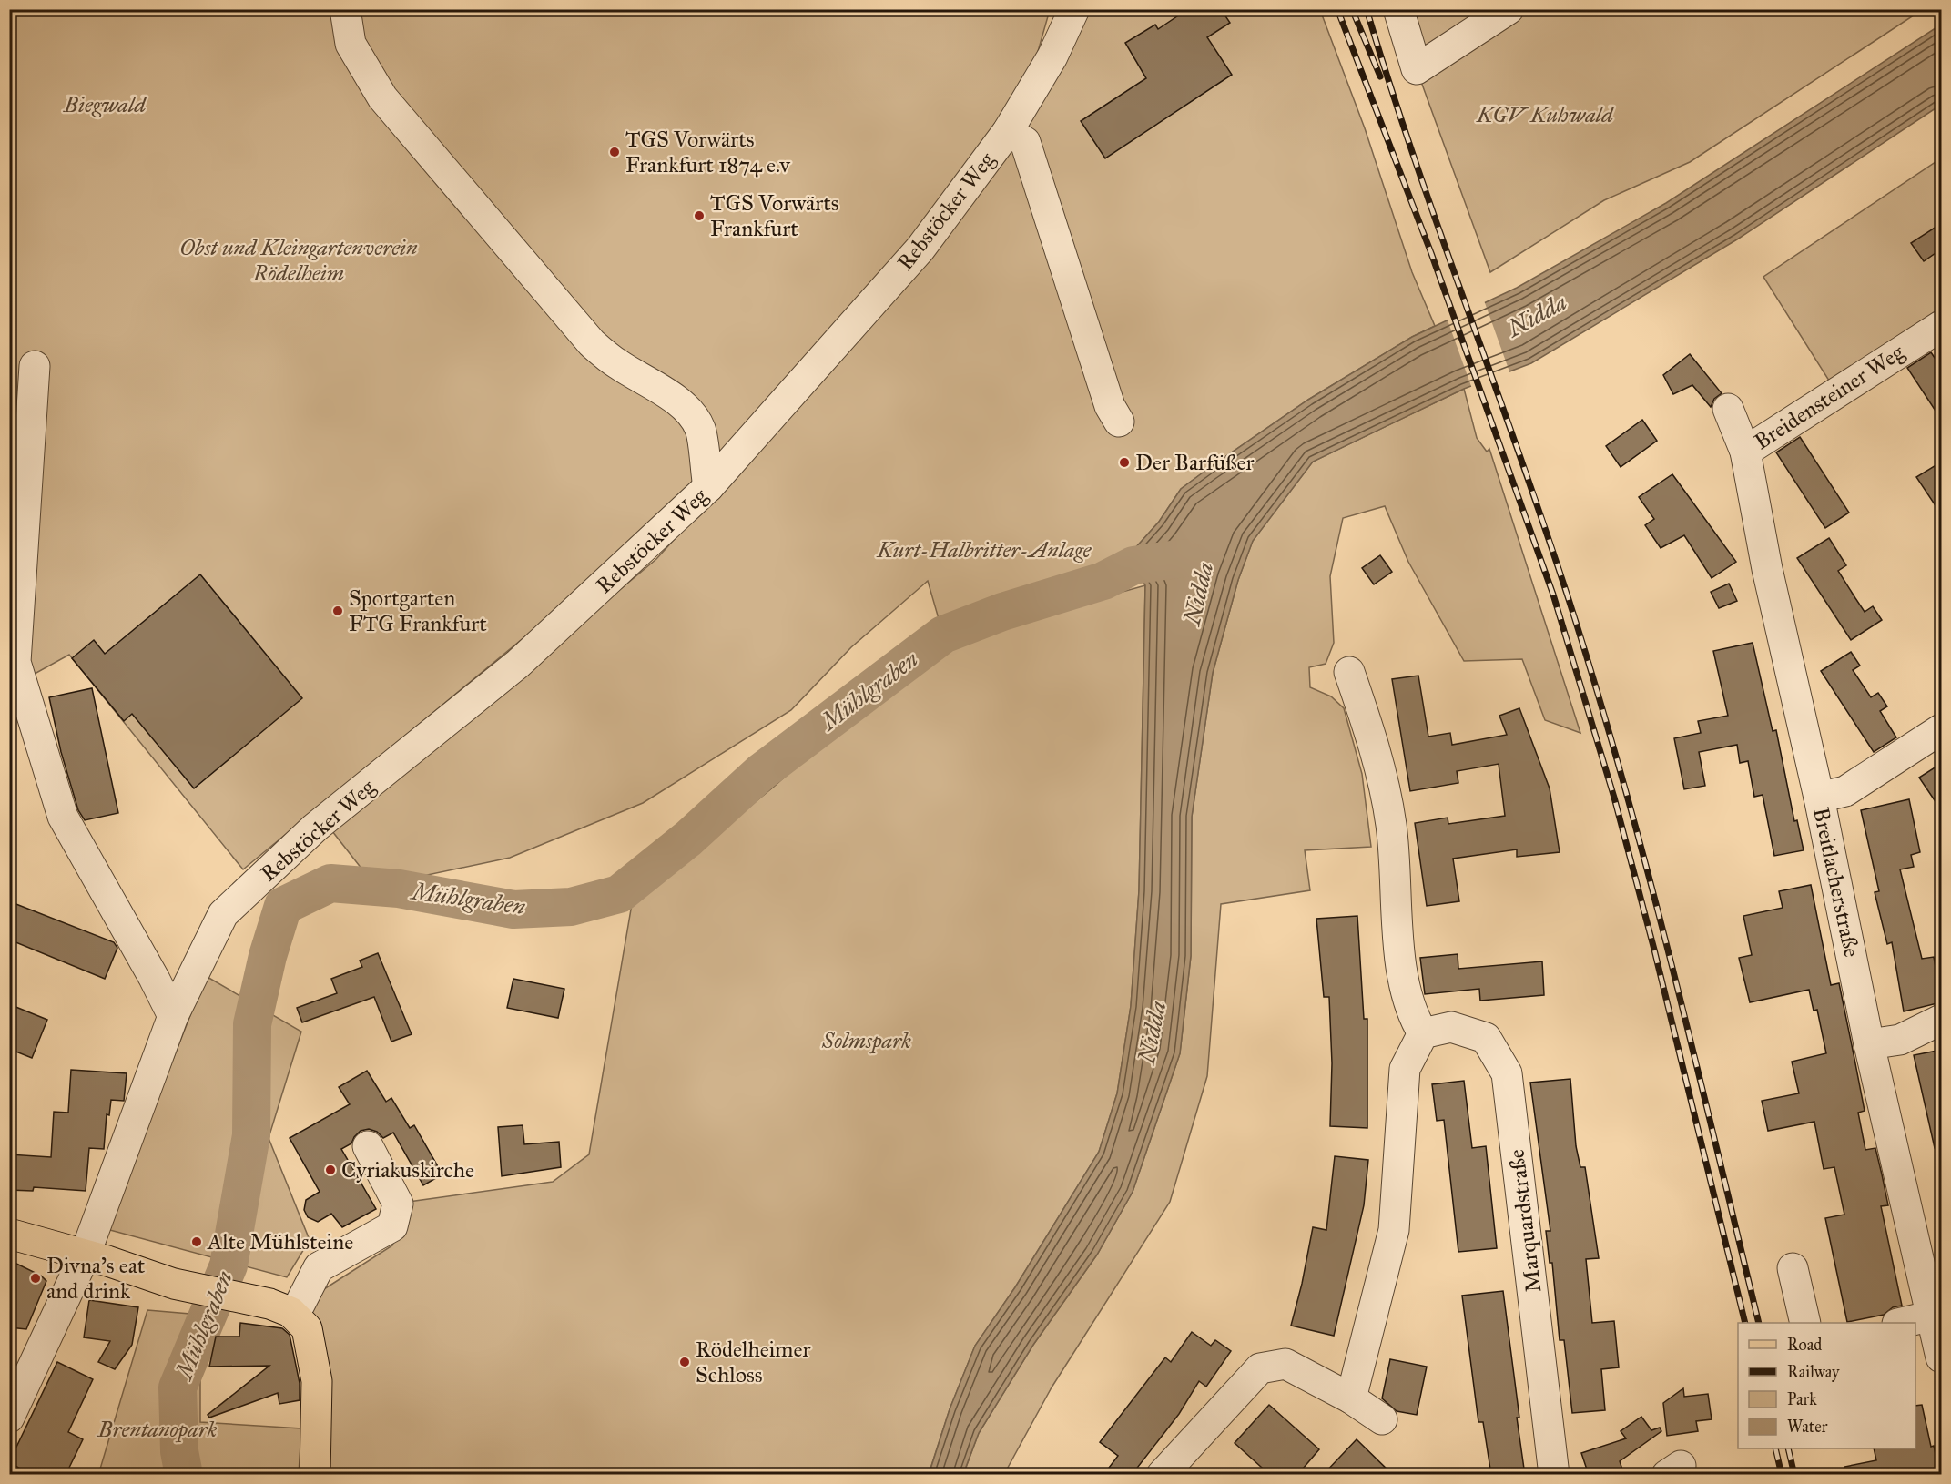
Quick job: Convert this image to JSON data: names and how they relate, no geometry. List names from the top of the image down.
{
  "streets": {
    "street": [
      "Rebstöcker Weg",
      "Breidensteiner Weg",
      "Breitlacherstraße",
      "Marquardstraße"
    ]
  },
  "crossings": [
    ["Breidensteiner Weg", "Breitlacherstraße"]
  ],
  "water": ["Nidda", "Mühlgraben"],
  "parks": [
    "Biegwald",
    "KGV Kuhwald",
    "Obst und Kleingartenverein Rödelheim",
    "Kurt-Halbritter-Anlage",
    "Solmspark",
    "Brentanopark"
  ],
  "places": [
    "TGS Vorwärts Frankfurt 1874 e.v",
    "TGS Vorwärts Frankfurt",
    "Der Barfüßer",
    "Sportgarten FTG Frankfurt",
    "Cyriakuskirche",
    "Alte Mühlsteine",
    "Divna's eat and drink",
    "Rödelheimer Schloss"
  ],
  "legend": [
    "Road",
    "Railway",
    "Park",
    "Water"
  ]
}
